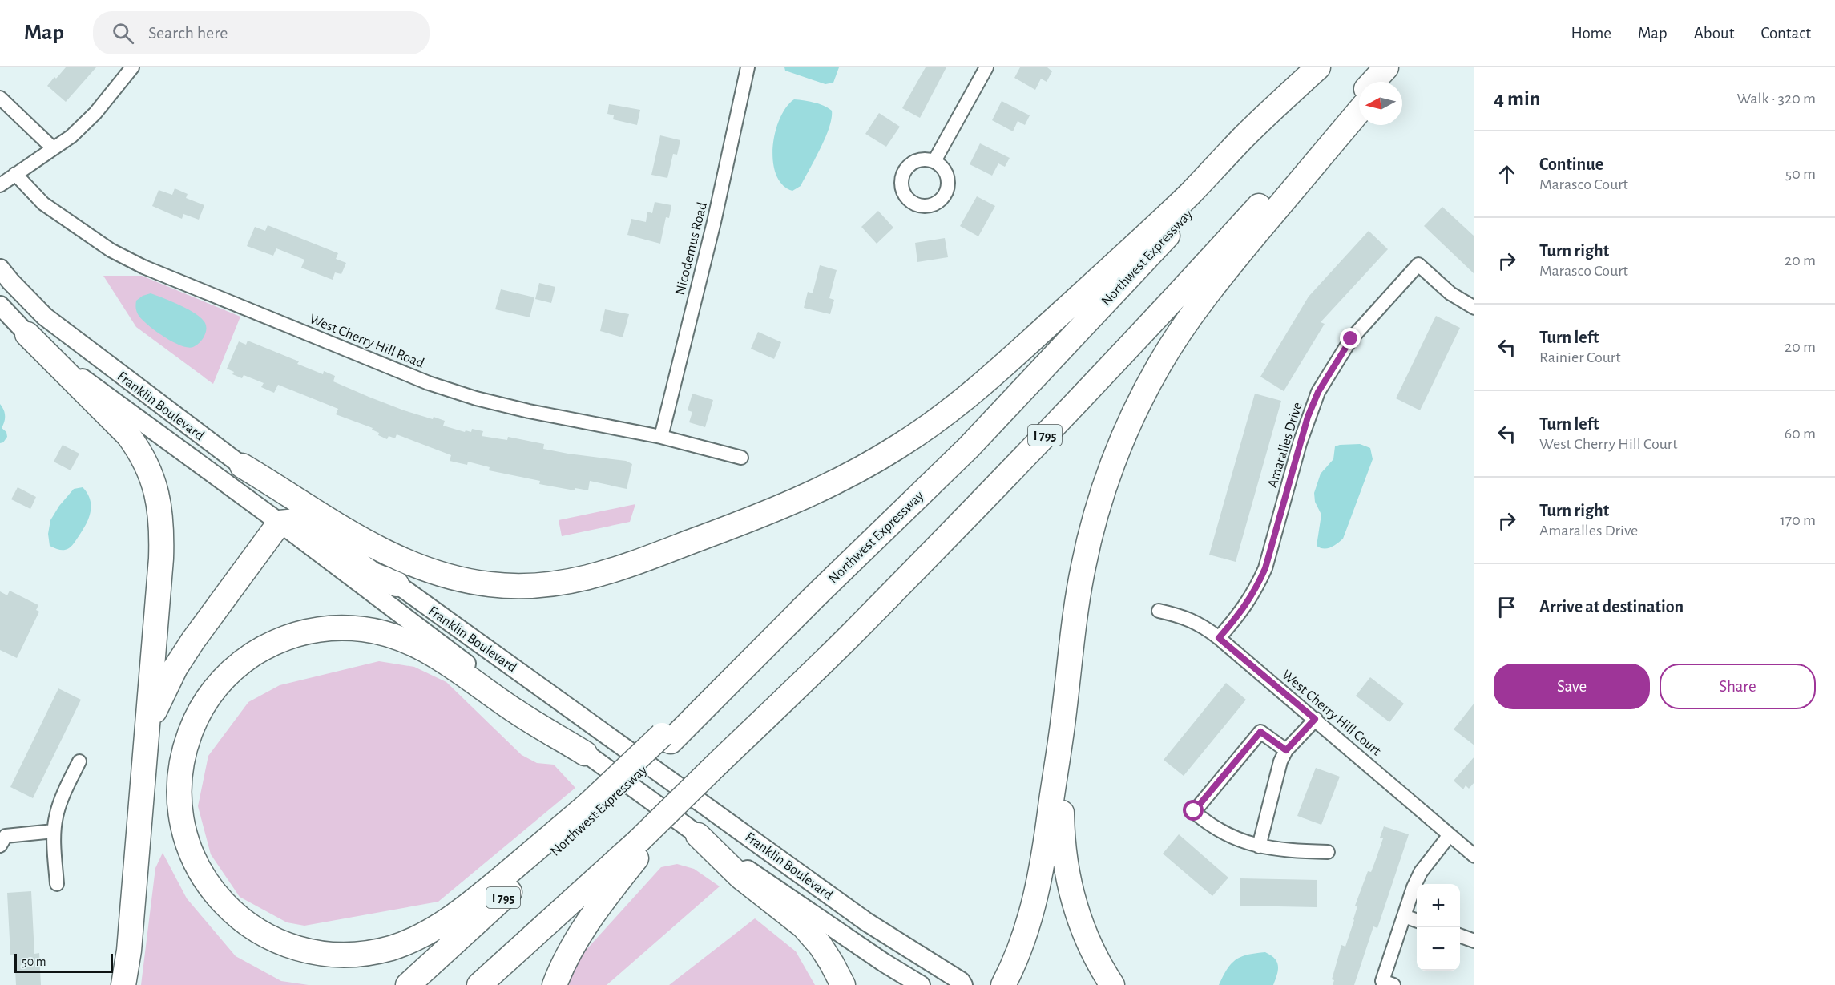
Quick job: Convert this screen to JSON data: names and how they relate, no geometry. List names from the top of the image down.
{
  "streets": {
    "highway": ["Northwest Expressway", "I 795"],
    "main road": ["Franklin Boulevard"],
    "street": [
      "Nicodemus Road",
      "West Cherry Hill Road",
      "Amaralles Drive",
      "West Cherry Hill Court"
    ]
  },
  "crossings": [
    ["Nicodemus Road", "West Cherry Hill Road"],
    ["Amaralles Drive", "West Cherry Hill Court"]
  ],
  "scale_bar": "50 m",
  "north": "left",
  "page": {
    "header": "Map",
    "search": "Search here",
    "nav": [
      "Home",
      "Map",
      "About",
      "Contact"
    ],
    "heading": ["4 min", "Walk · 320 m"],
    "list": [
      ["Continue", "Marasco Court", "50 m"],
      ["Turn right", "Marasco Court", "20 m"],
      ["Turn left", "Rainier Court", "20 m"],
      ["Turn left", "West Cherry Hill Court", "60 m"],
      ["Turn right", "Amaralles Drive", "170 m"],
      "Arrive at destination"
    ],
    "buttons": ["Save", "Share"],
    "map_buttons": ["+", "−"],
    "scale": "50 m"
  }
}
